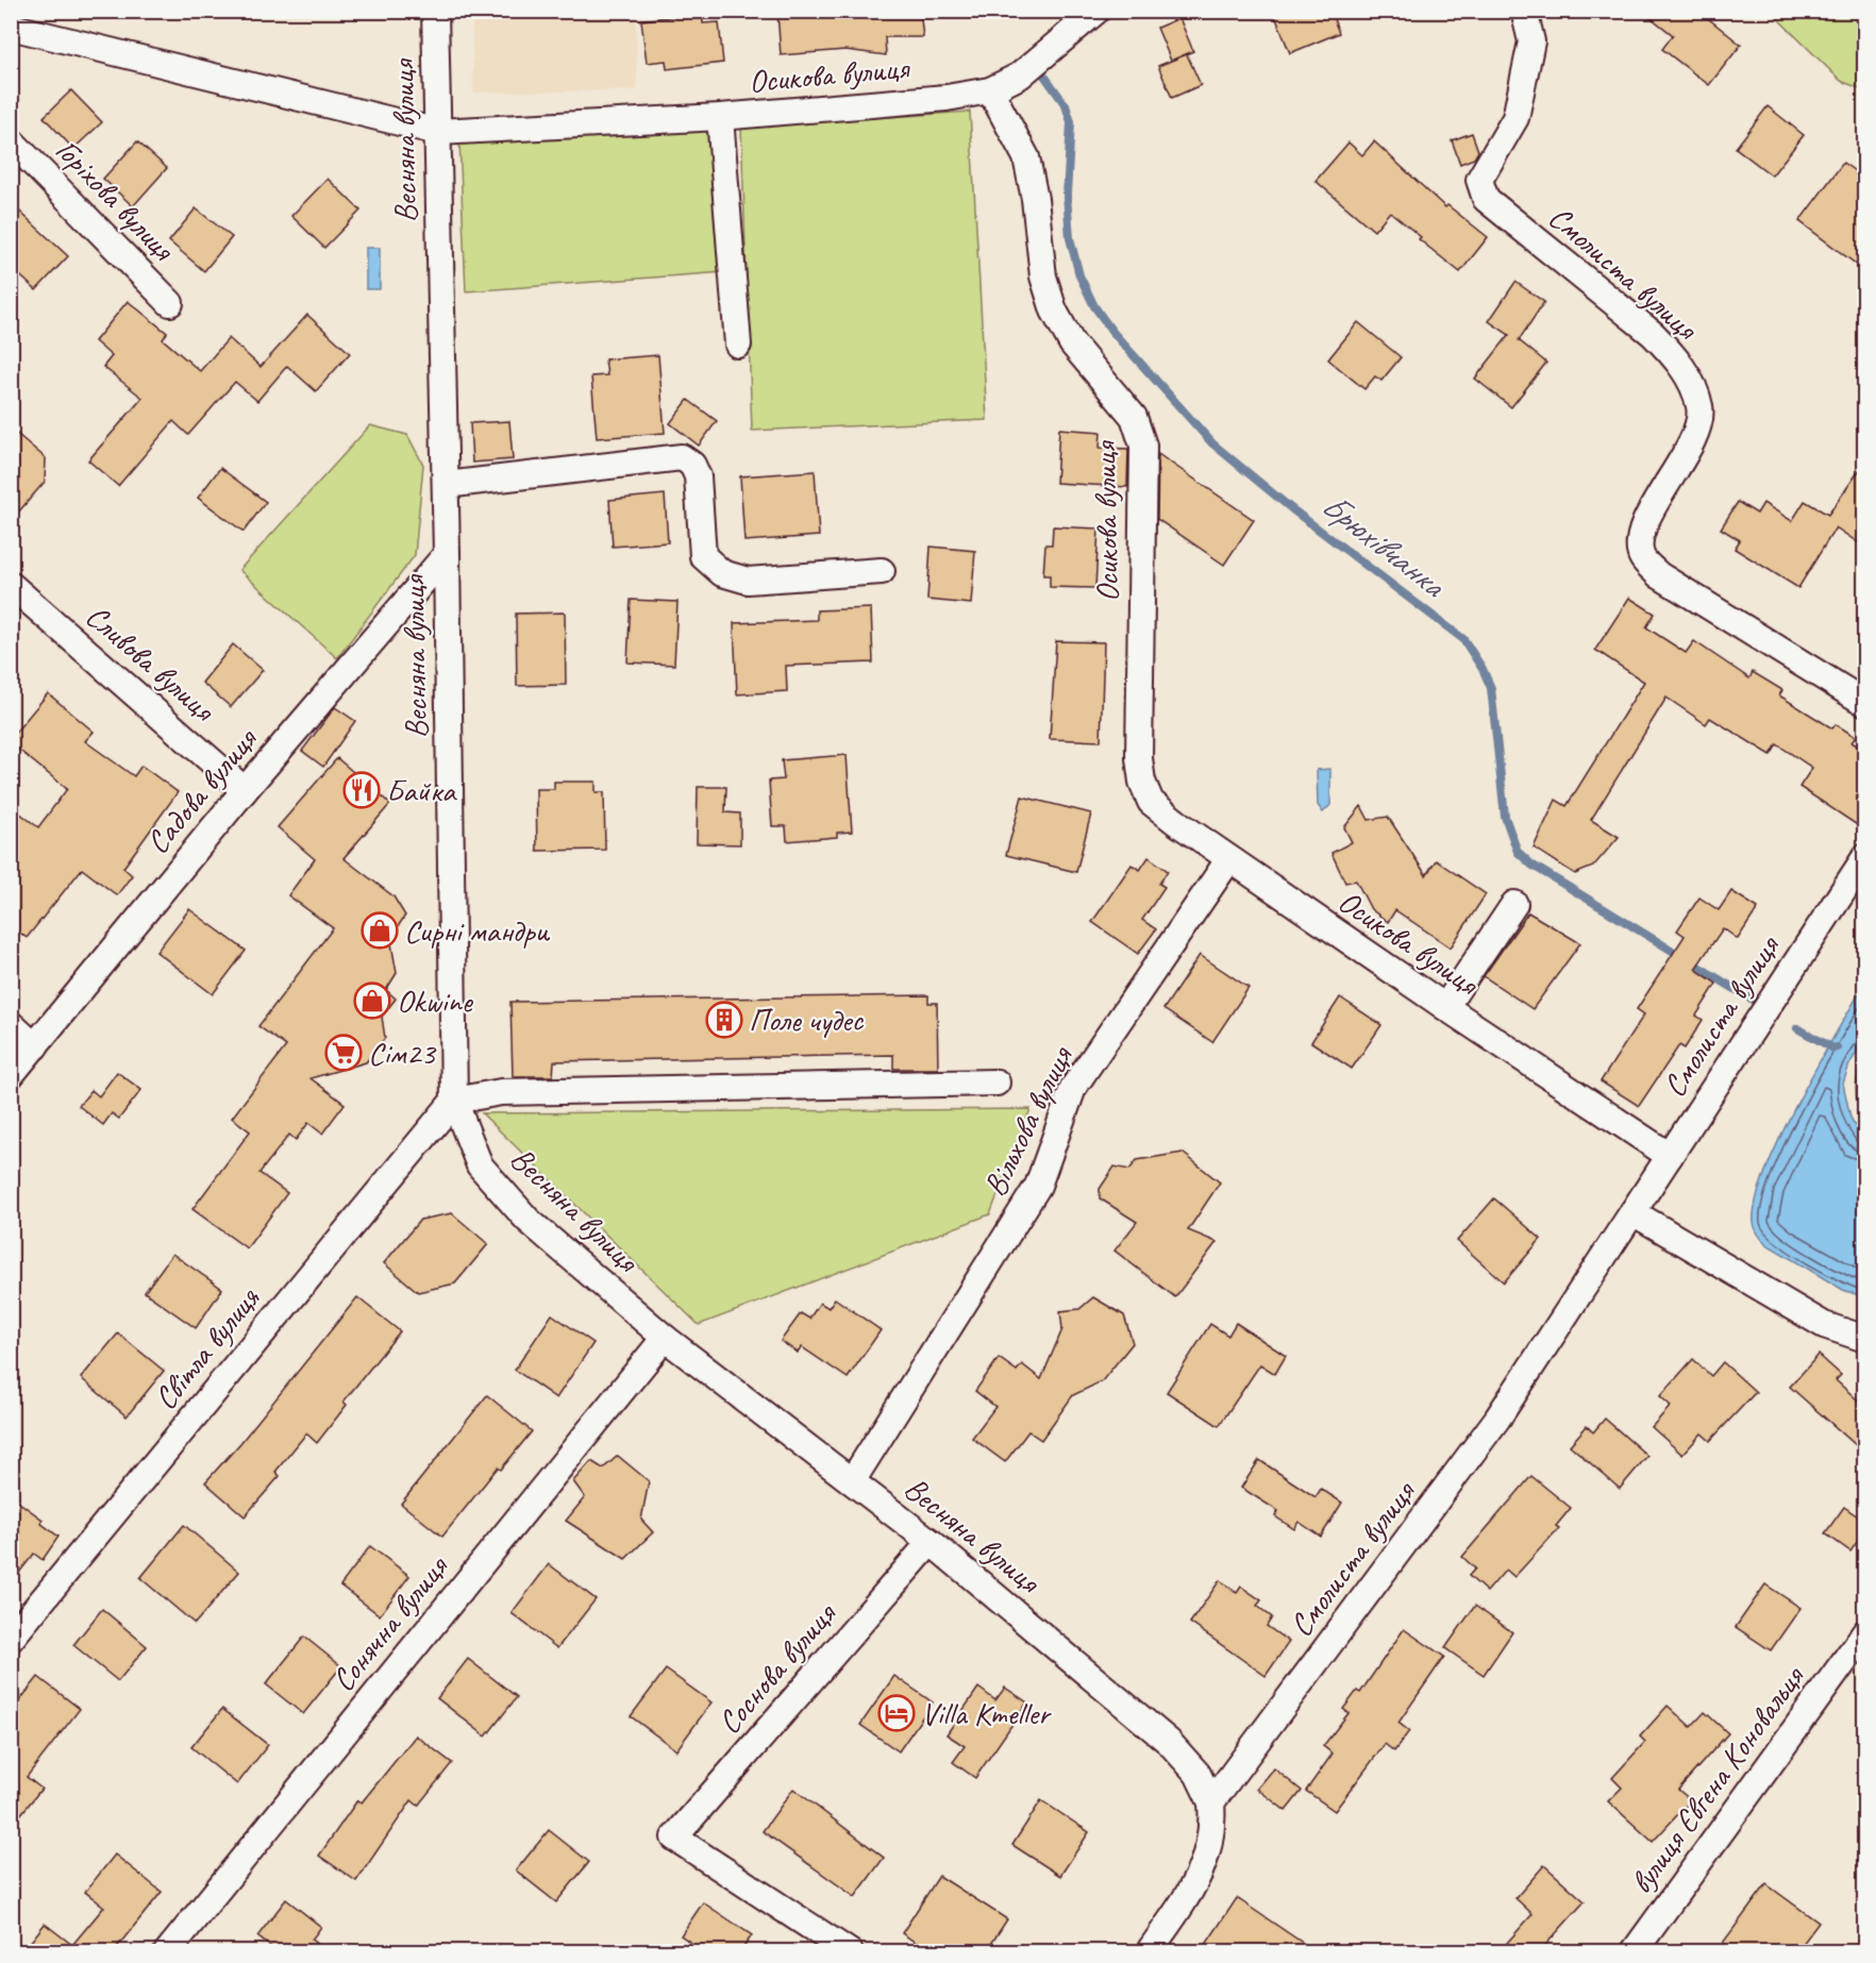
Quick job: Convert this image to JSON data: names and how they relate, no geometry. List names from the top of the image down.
{
  "streets": {
    "street": [
      "Осикова вулиця",
      "Весняна вулиця",
      "Горіхова вулиця",
      "Смолиста вулиця",
      "Сливова вулиця",
      "Садова вулиця",
      "Вільхова вулиця",
      "Світла вулиця",
      "Сонячна вулиця",
      "Соснова вулиця",
      "вулиця Євгена Коновальця"
    ]
  },
  "crossings": [
    ["Осикова вулиця", "Весняна вулиця"],
    ["Осикова вулиця", "Смолиста вулиця"],
    ["Осикова вулиця", "Вільхова вулиця"],
    ["Весняна вулиця", "Смолиста вулиця"],
    ["Весняна вулиця", "Садова вулиця"],
    ["Весняна вулиця", "Вільхова вулиця"],
    ["Весняна вулиця", "Світла вулиця"],
    ["Весняна вулиця", "Сонячна вулиця"],
    ["Весняна вулиця", "Соснова вулиця"],
    ["Сливова вулиця", "Садова вулиця"]
  ],
  "water": ["Брюхівчанка"],
  "places": {
    "restaurant": ["Байка"],
    "shop": ["Сирні мандри", "Okwine"],
    "building": ["Поле чудес"],
    "supermarket": ["Сім23"],
    "hotel": ["Villa Kmeller"]
  }
}
